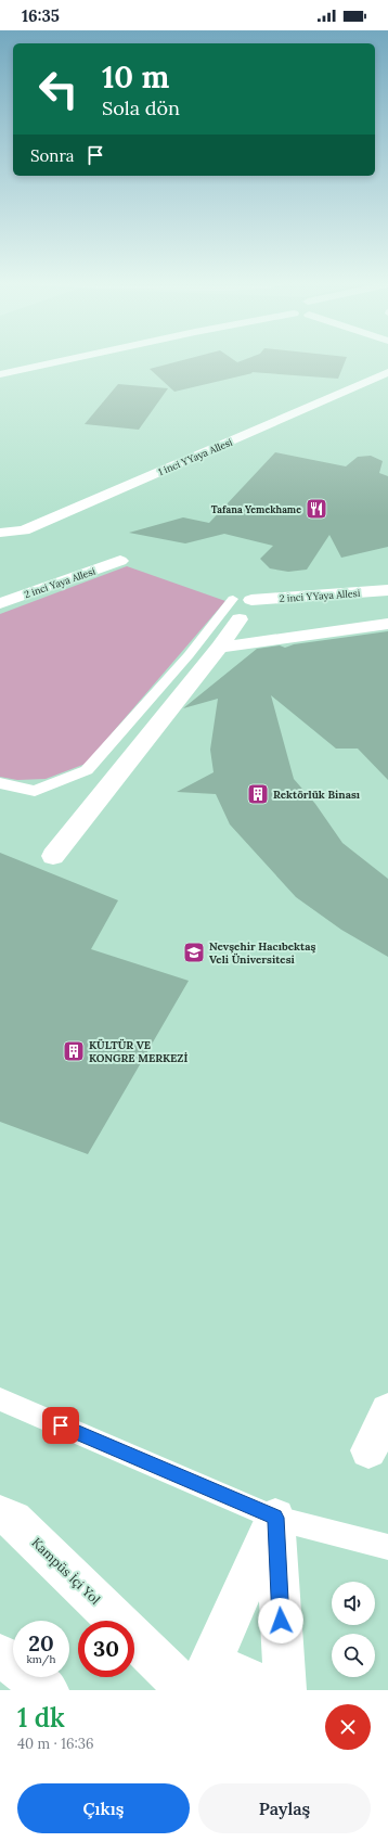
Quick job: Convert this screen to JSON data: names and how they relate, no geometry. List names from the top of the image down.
{
  "streets": {
    "street": [
      "1 inci YYaya Allesi",
      "2 inci Yaya Allesi",
      "2 inci YYaya Allesi",
      "Kampüs İçi Yol"
    ]
  },
  "places": {
    "restaurant": ["Tafana Yemekhame"],
    "building": ["Rektörlük Binası", "KÜLTÜR VE KONGRE MERKEZİ"],
    "school or university": ["Nevşehir Hacıbektaş Veli Üniversitesi"]
  },
  "page": {
    "status": "16:35",
    "turn": ["10 m", "Sola dön"],
    "then": "Sonra",
    "speed": "20 km/h",
    "limit": "30",
    "heading": ["1 dk", "40 m · 16:36"],
    "buttons": ["Çıkış", "Paylaş"]
  }
}
